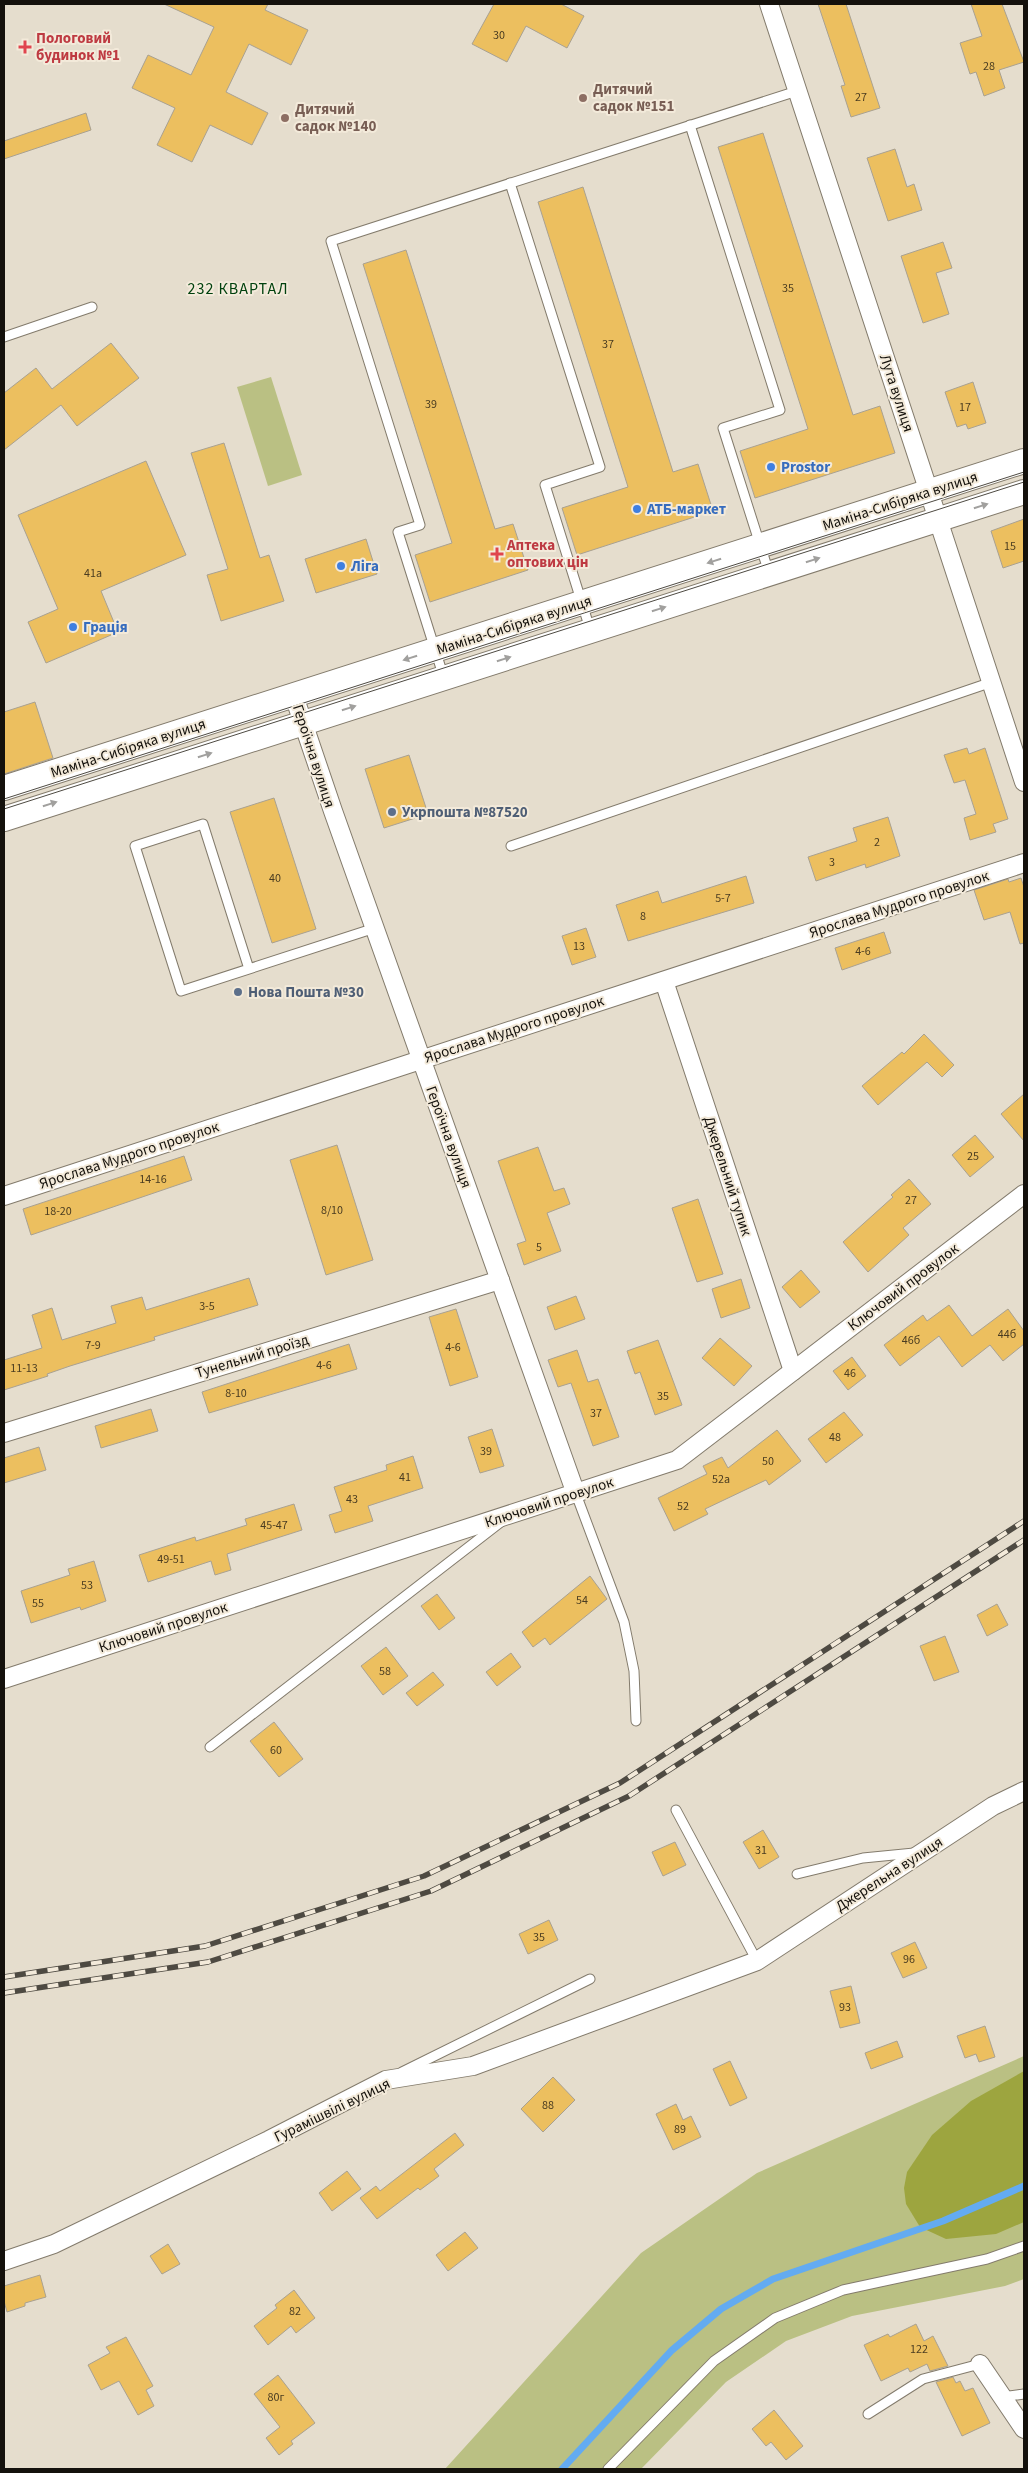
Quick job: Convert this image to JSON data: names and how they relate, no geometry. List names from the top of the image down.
{
  "streets": {
    "main road": ["Маміна-Сибіряка вулиця"],
    "street": [
      "Лута вулиця",
      "Героїчна вулиця",
      "Ярослава Мудрого провулок",
      "Джерельний тупик",
      "Ключовий провулок",
      "Тунельний проїзд",
      "Джерельна вулиця",
      "Гурамішвілі вулиця"
    ]
  },
  "crossings": [
    ["Лута вулиця", "Маміна-Сибіряка вулиця"],
    ["Маміна-Сибіряка вулиця", "Героїчна вулиця"],
    ["Героїчна вулиця", "Ярослава Мудрого провулок"],
    ["Героїчна вулиця", "Ключовий провулок"],
    ["Героїчна вулиця", "Тунельний проїзд"],
    ["Ярослава Мудрого провулок", "Джерельний тупик"],
    ["Джерельний тупик", "Ключовий провулок"],
    ["Джерельна вулиця", "Гурамішвілі вулиця"]
  ],
  "districts": ["232 КВАРТАЛ"],
  "places": {
    "health": ["Пологовий будинок №1", "Аптека оптових цін"],
    "other": [
      "Дитячий садок №151",
      "Дитячий садок №140",
      "Prostor",
      "АТБ-маркет",
      "Ліга",
      "Грація",
      "Укрпошта №87520",
      "Нова Пошта №30"
    ]
  },
  "house_numbers": [
    "30",
    "28",
    "27",
    "35",
    "37",
    "39",
    "17",
    "15",
    "41а",
    "2",
    "3",
    "40",
    "5-7",
    "8",
    "13",
    "4-6",
    "25",
    "14-16",
    "27",
    "8/10",
    "18-20",
    "5",
    "3-5",
    "44б",
    "46б",
    "7-9",
    "4-6",
    "4-6",
    "11-13",
    "46",
    "8-10",
    "35",
    "37",
    "48",
    "39",
    "50",
    "41",
    "52а",
    "43",
    "52",
    "45-47",
    "49-51",
    "53",
    "54",
    "55",
    "58",
    "60",
    "31",
    "35",
    "96",
    "93",
    "88",
    "89",
    "82",
    "122",
    "80г"
  ]
}
